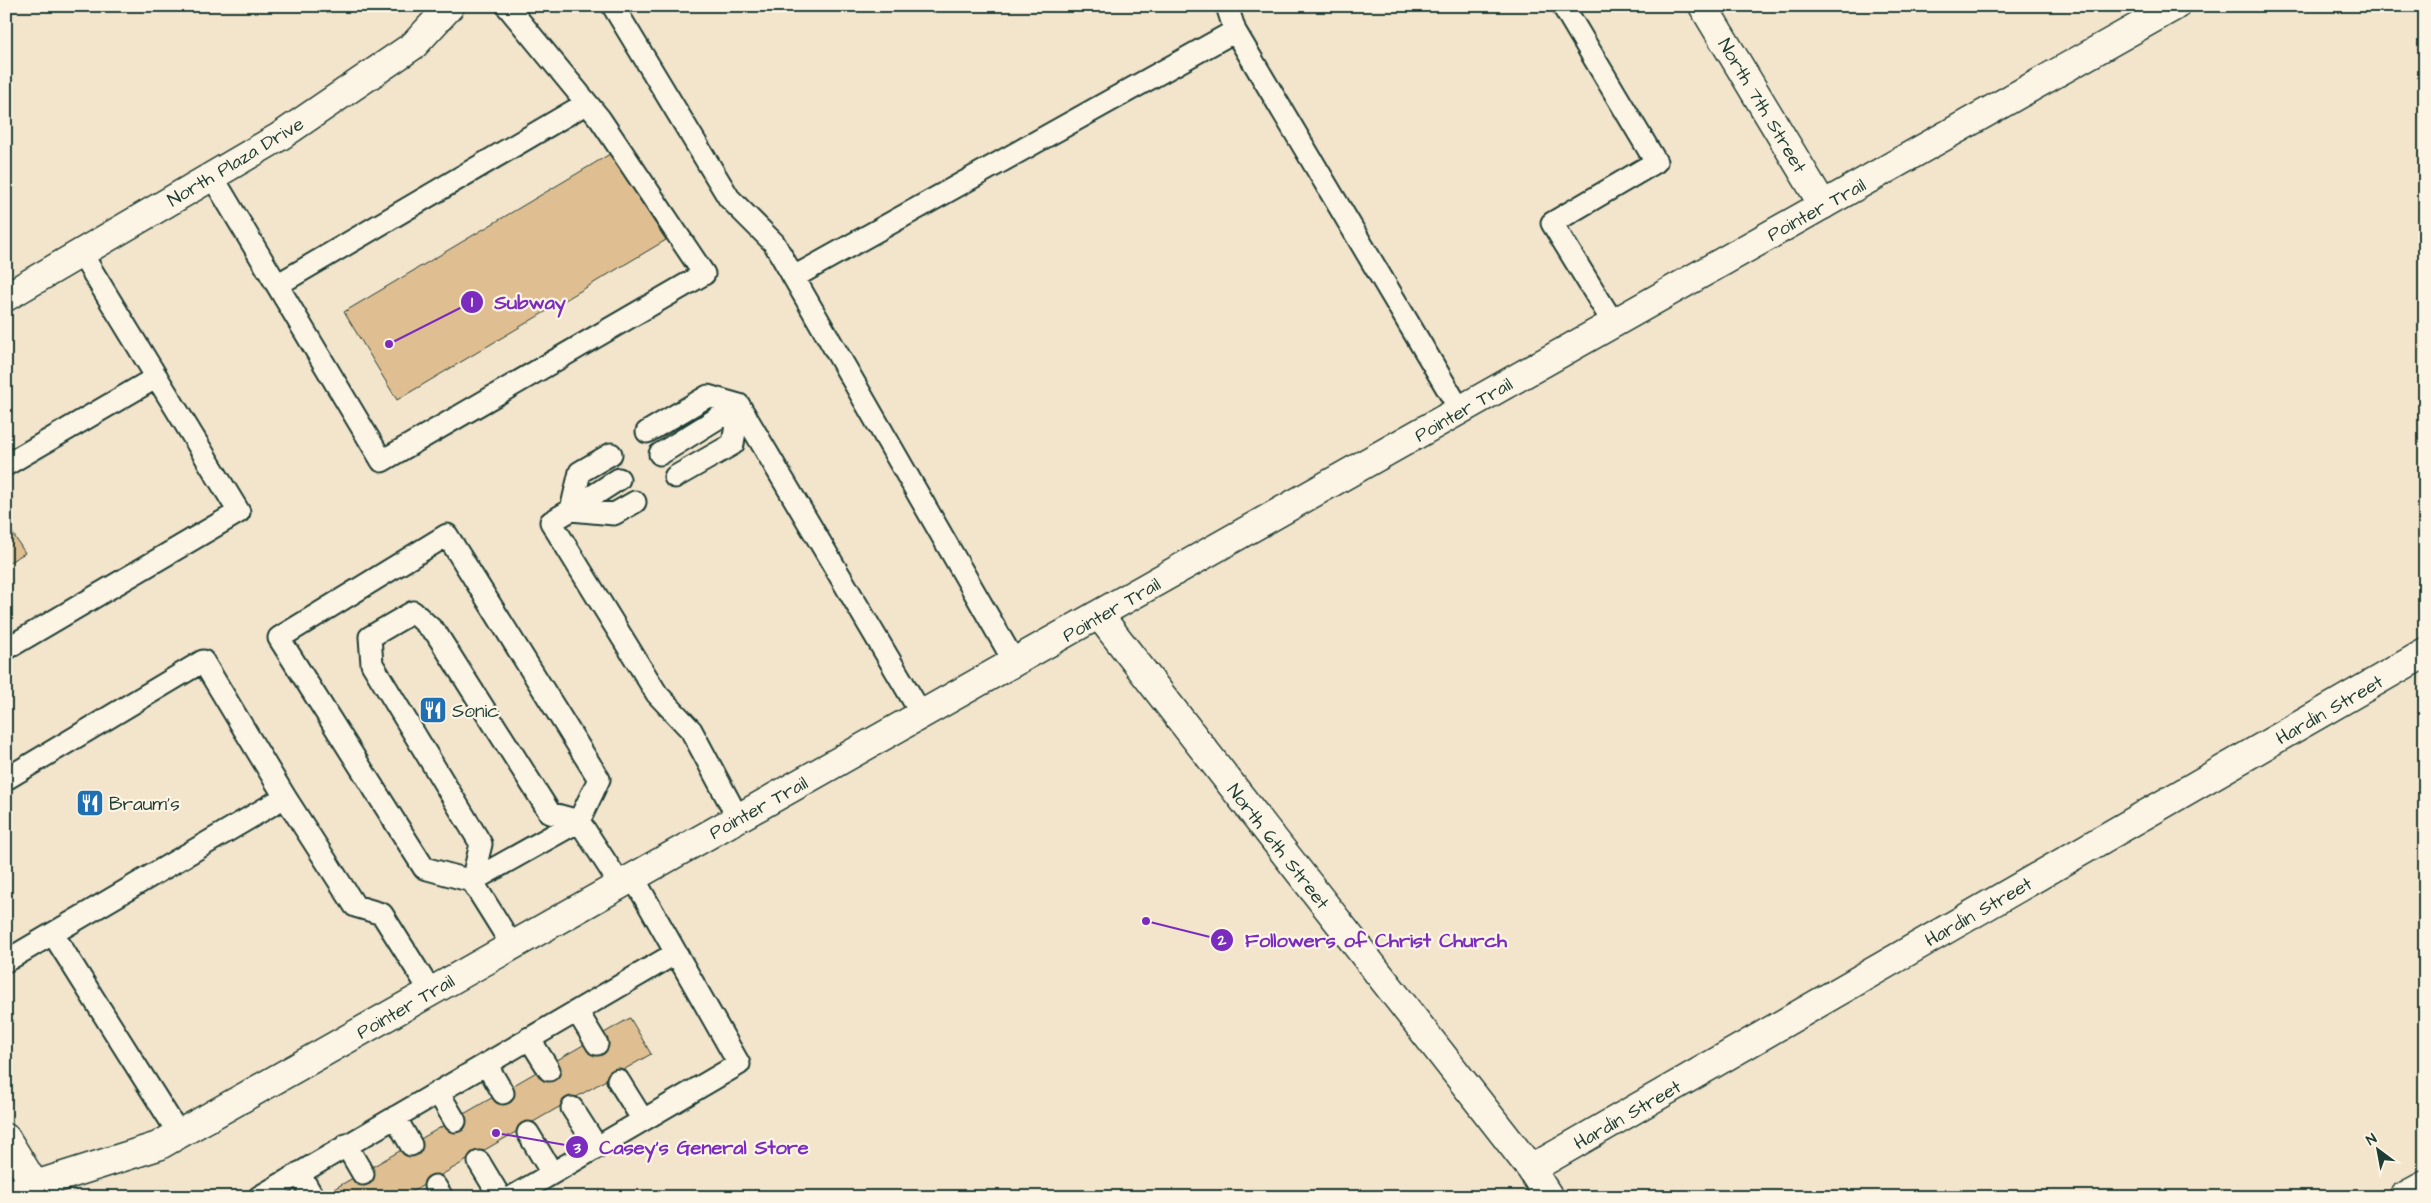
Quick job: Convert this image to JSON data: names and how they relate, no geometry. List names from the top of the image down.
{
  "streets": {
    "street": [
      "North 7th Street",
      "North Plaza Drive",
      "Pointer Trail",
      "Hardin Street",
      "North 6th Street"
    ]
  },
  "crossings": [
    ["North 7th Street", "Pointer Trail"],
    ["Pointer Trail", "North 6th Street"],
    ["Hardin Street", "North 6th Street"]
  ],
  "places": {
    "other": ["Subway", "Followers of Christ Church", "Casey's General Store"],
    "restaurant": ["Sonic", "Braum's"]
  },
  "north": "top left"
}
